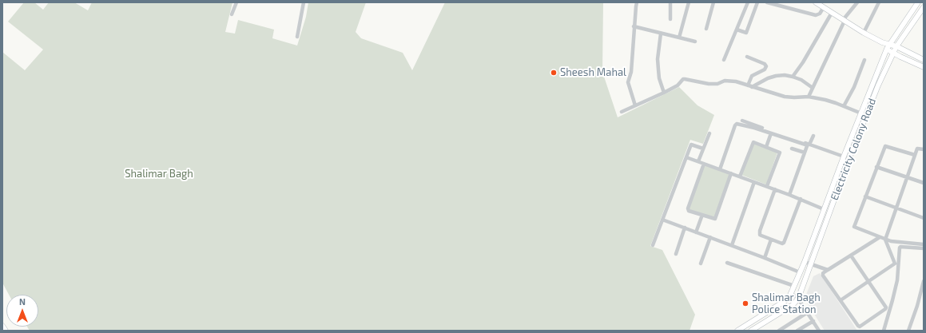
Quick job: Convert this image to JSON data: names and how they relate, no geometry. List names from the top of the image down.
{
  "streets": {
    "street": ["Electricity Colony Road"]
  },
  "parks": ["Shalimar Bagh"],
  "places": ["Sheesh Mahal", "Shalimar Bagh Police Station"],
  "north": "top"
}
